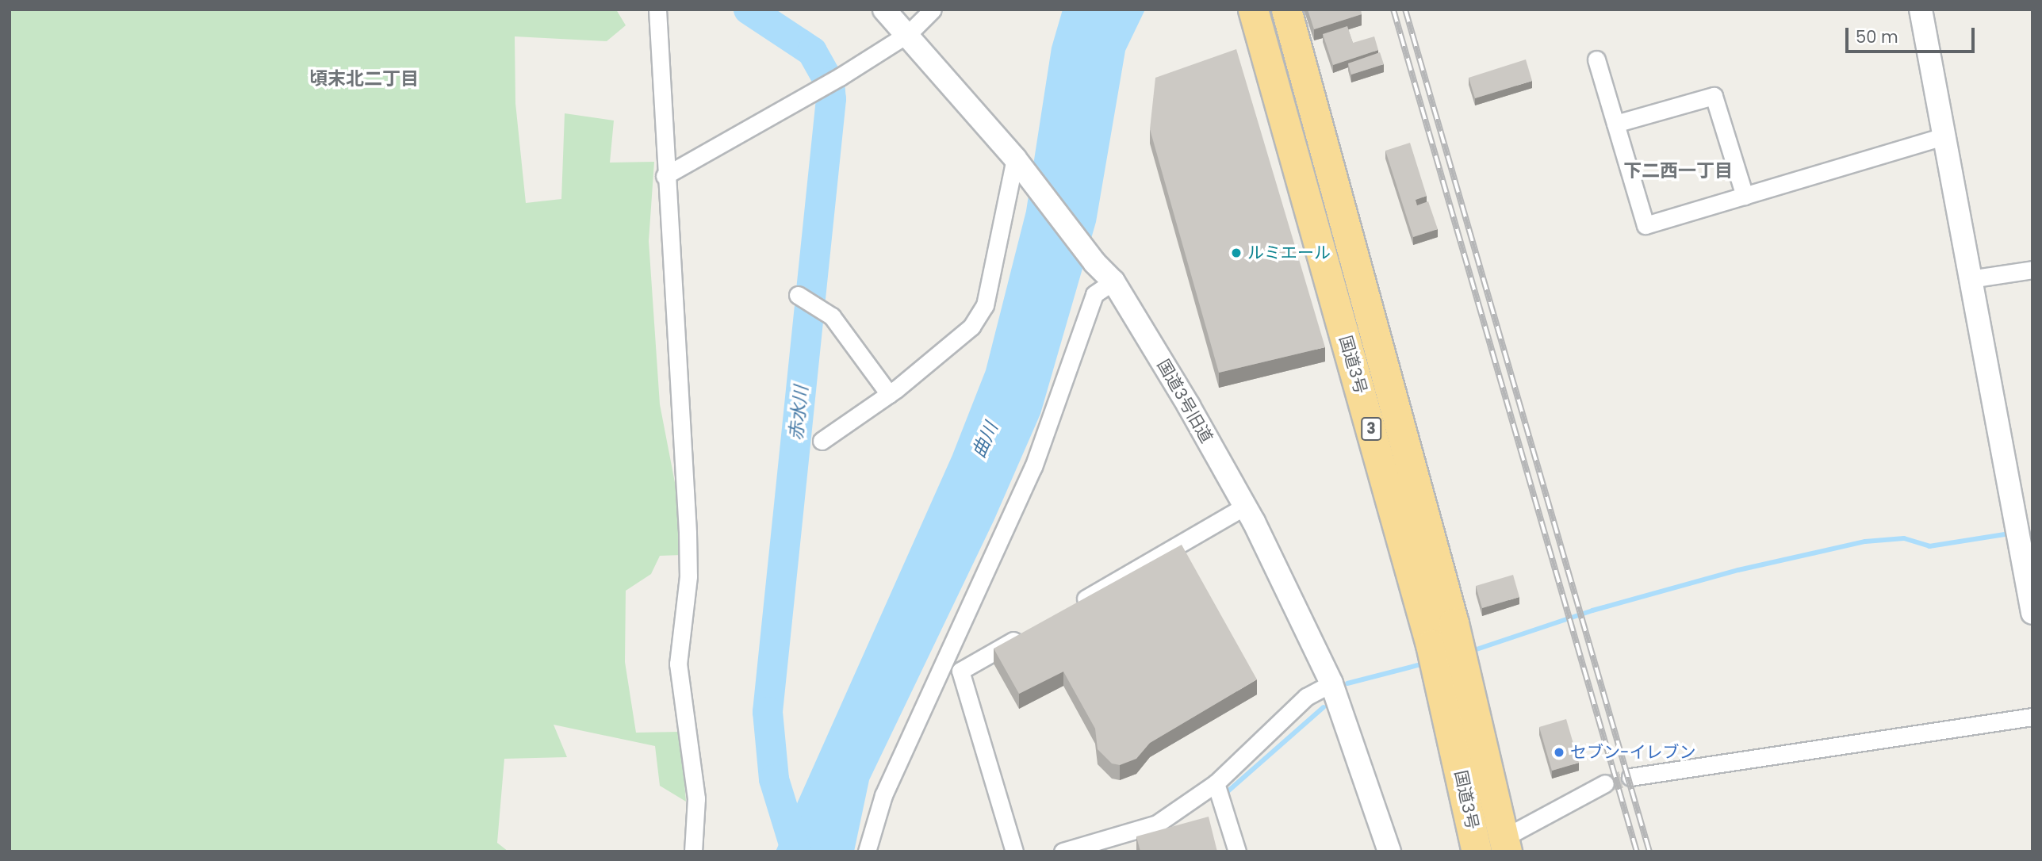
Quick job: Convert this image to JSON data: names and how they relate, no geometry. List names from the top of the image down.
{
  "streets": {
    "highway": ["国道3号", "3"],
    "street": ["国道3号旧道"]
  },
  "districts": ["頃末北二丁目", "下二西一丁目"],
  "water": ["赤水川", "曲川"],
  "places": ["ルミエール", "セブン-イレブン"],
  "scale_bar": "50 m"
}
